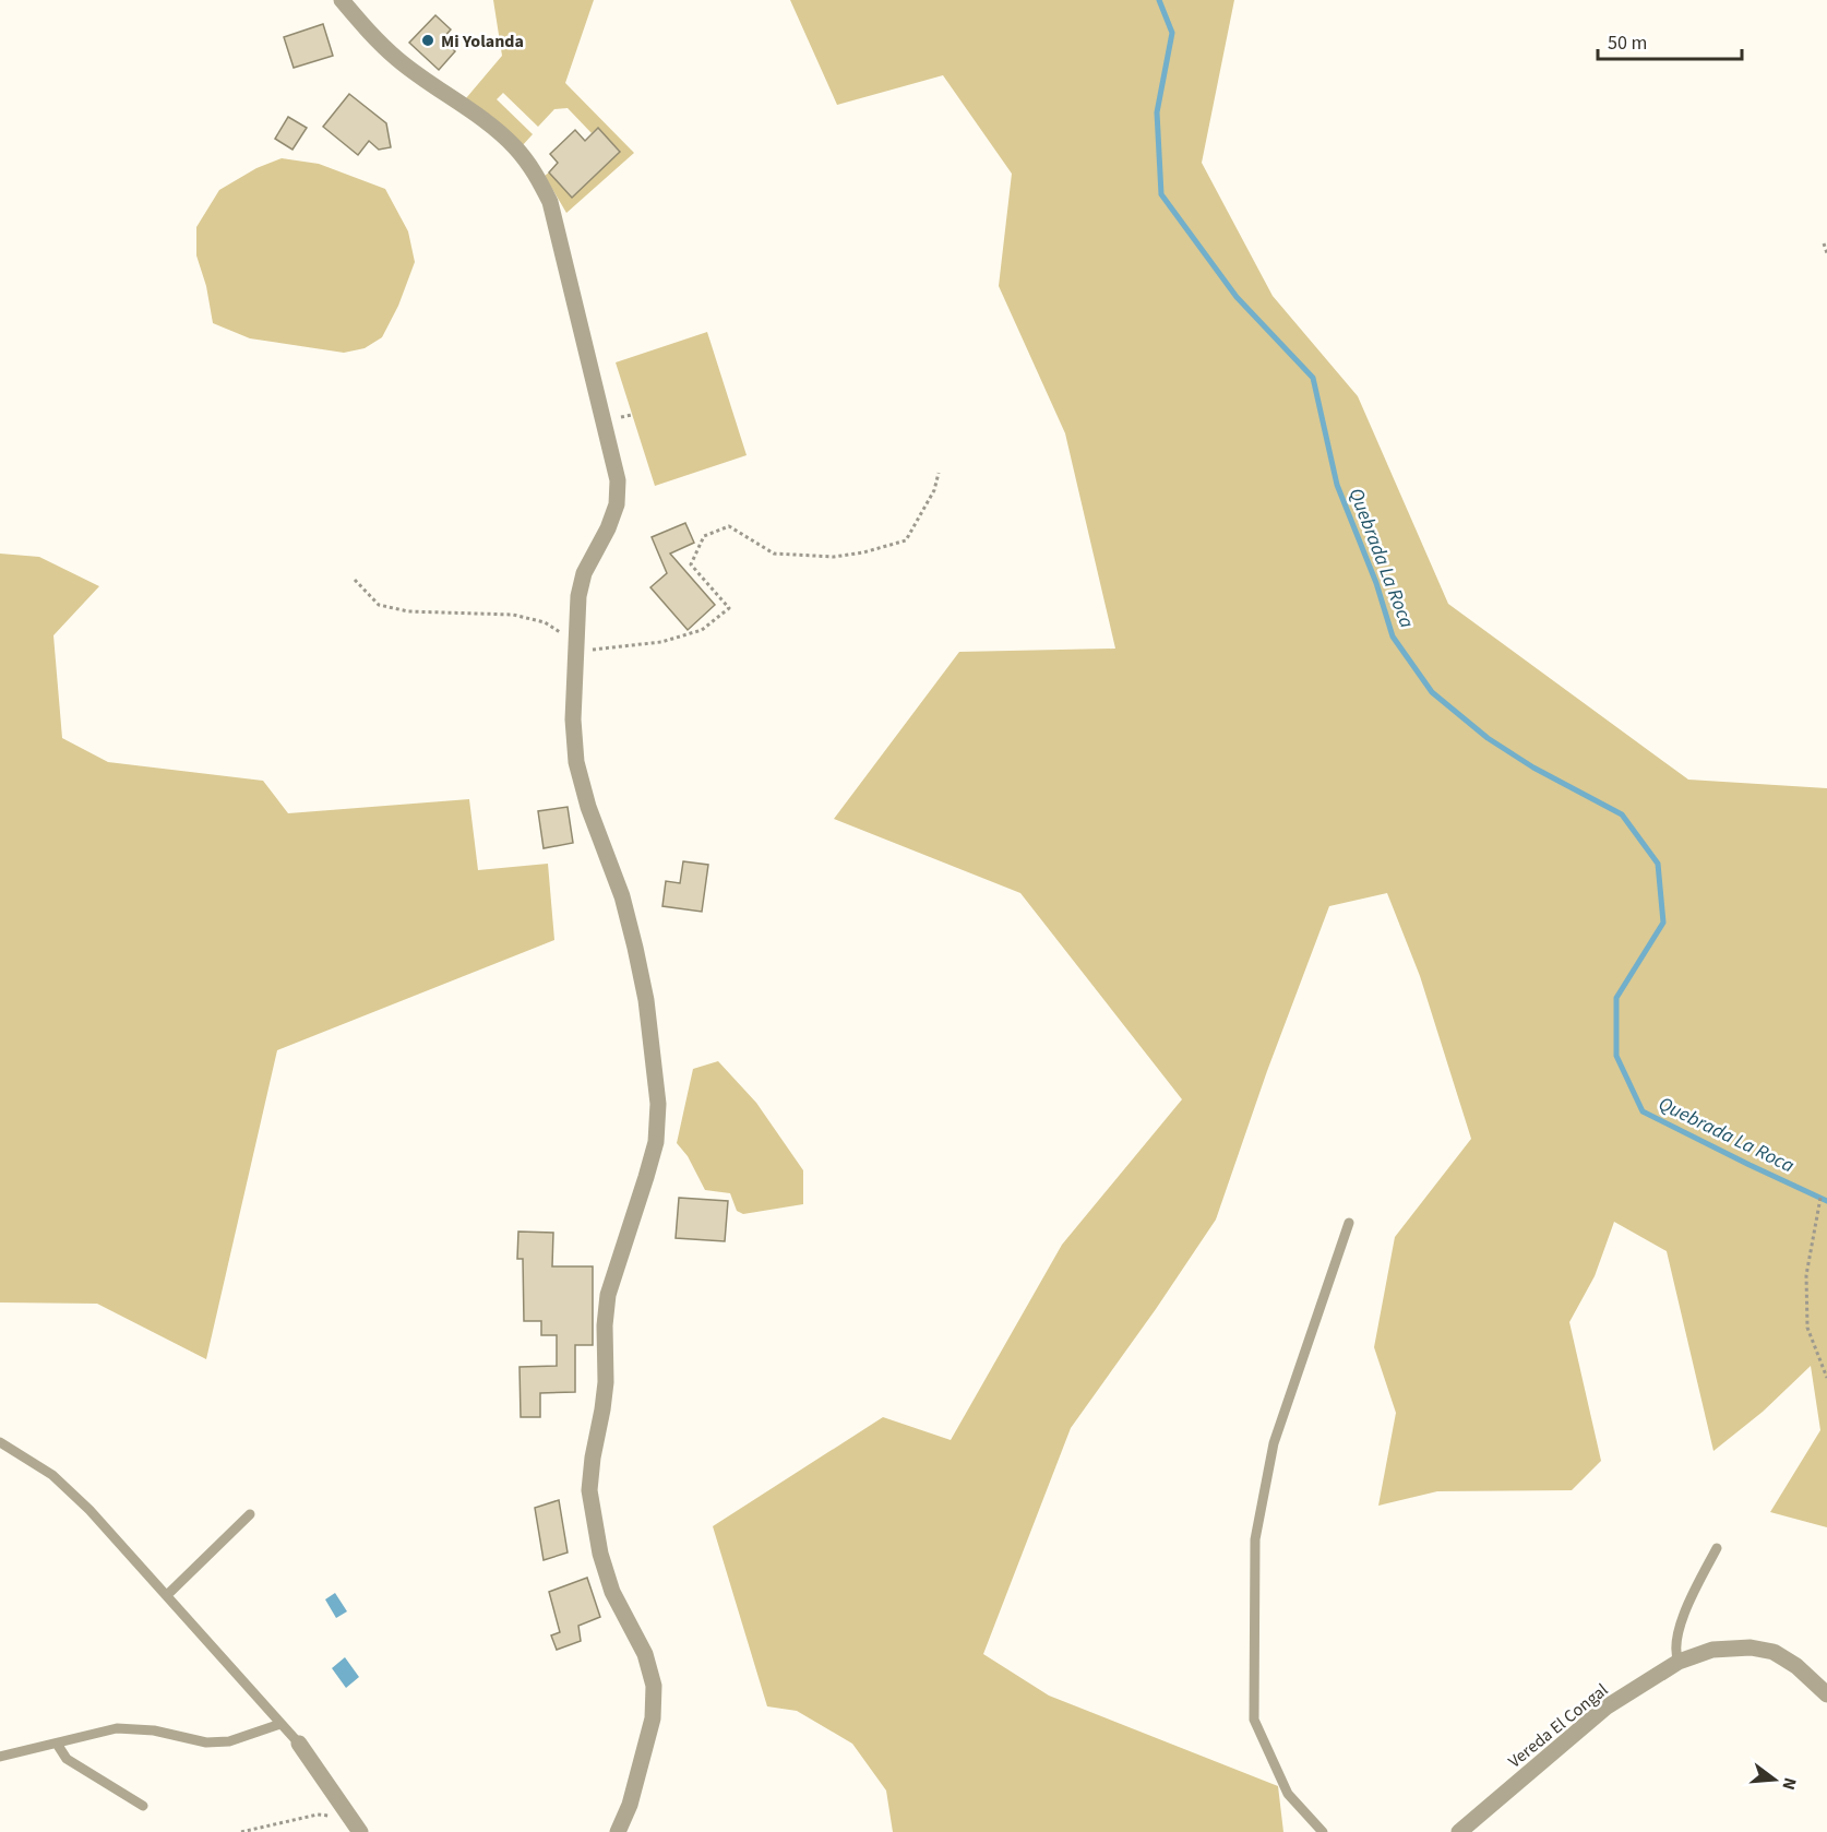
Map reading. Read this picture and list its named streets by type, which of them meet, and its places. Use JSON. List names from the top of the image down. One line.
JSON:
{"streets":{"street":["Vereda El Congal"]},"water":["Quebrada La Roca"],"places":["Mi Yolanda"],"scale_bar":"50 m","north":"right"}
